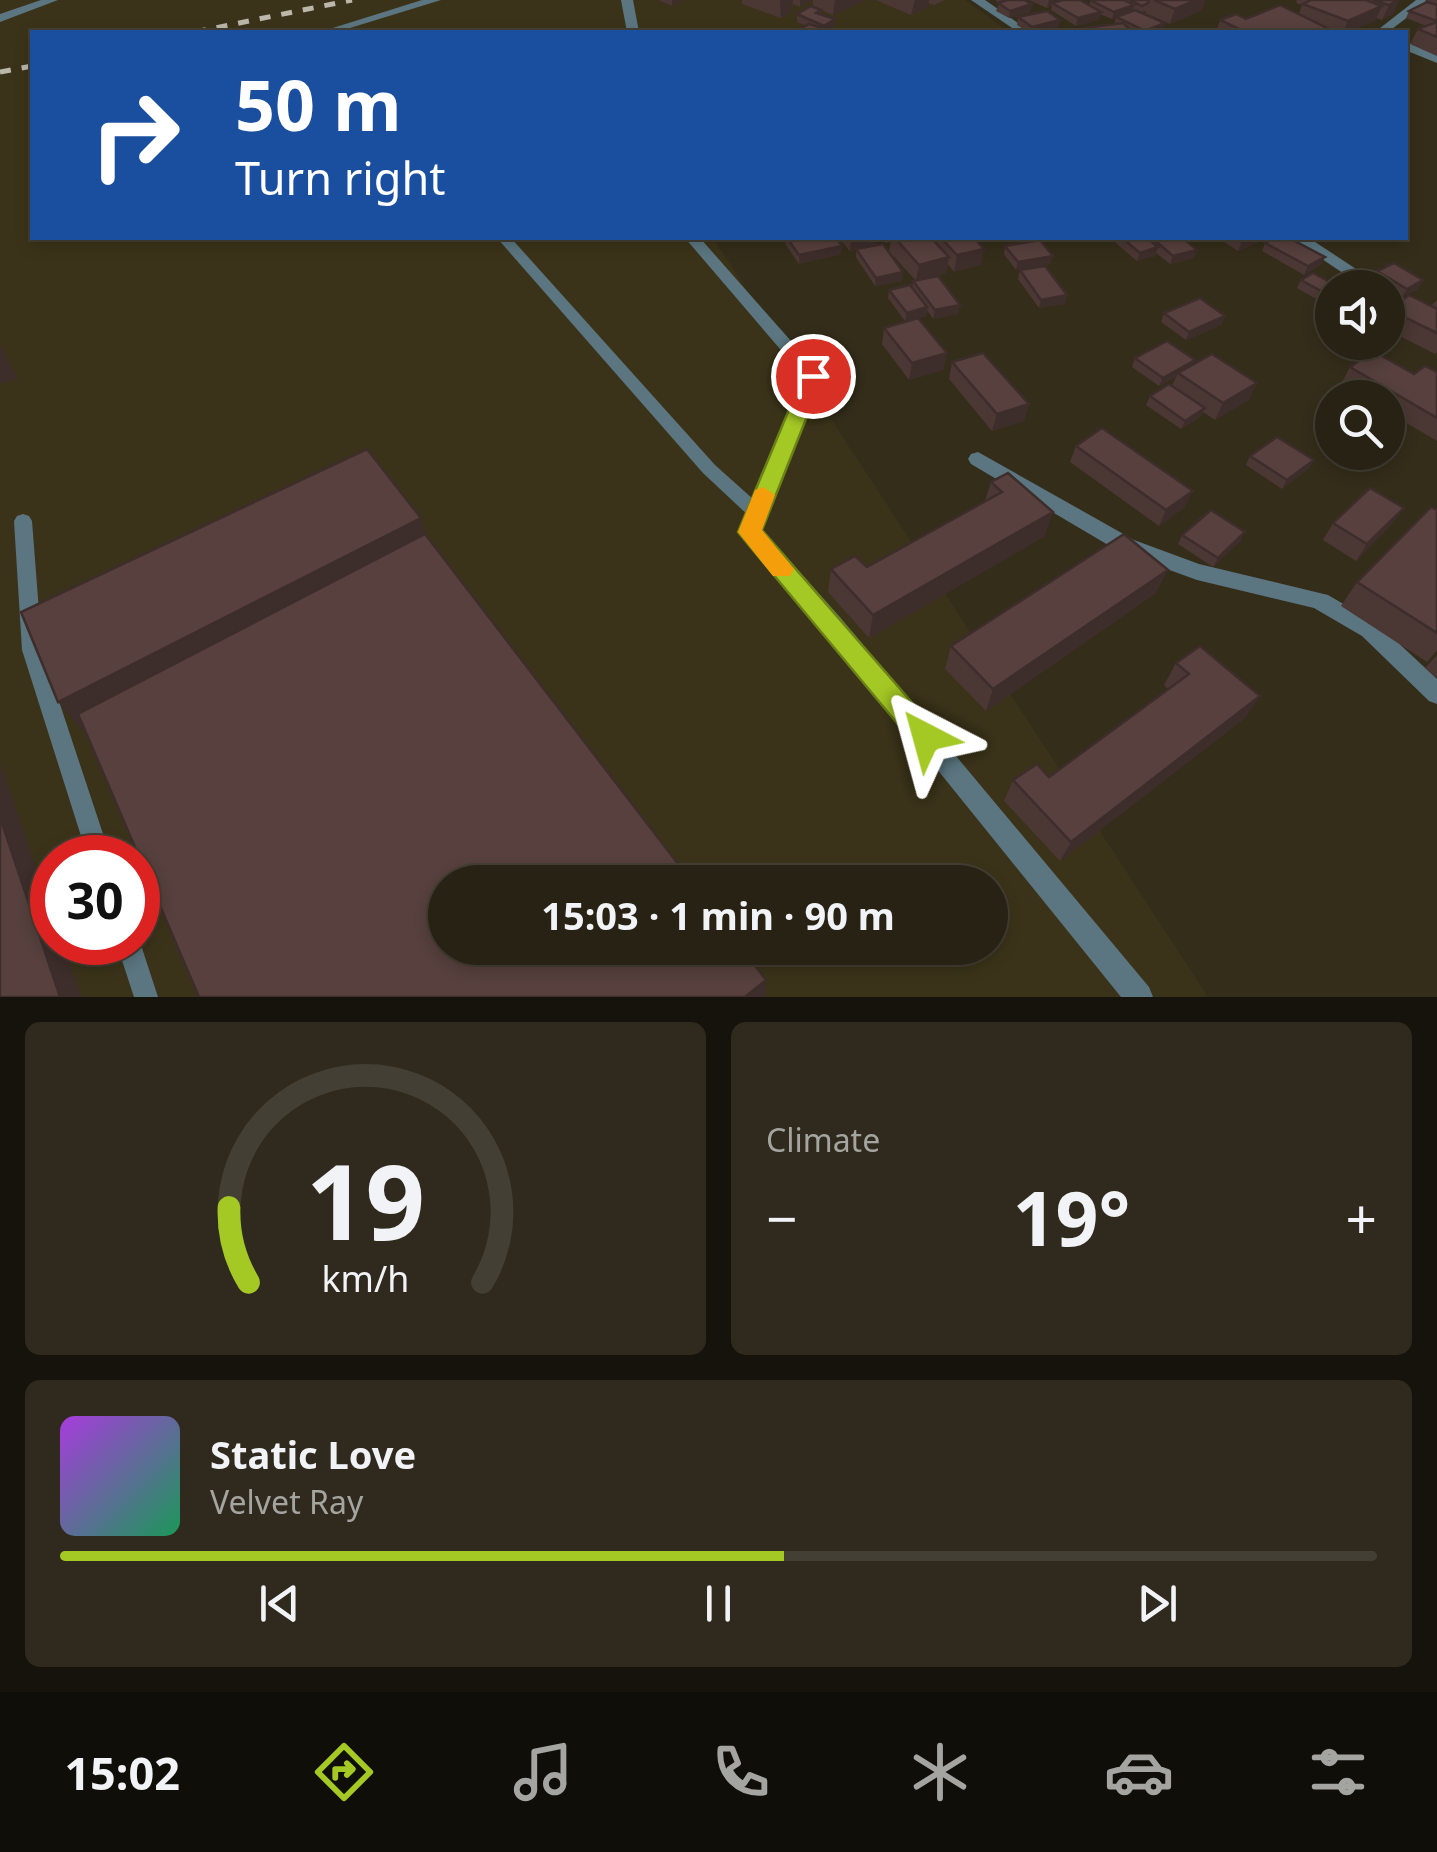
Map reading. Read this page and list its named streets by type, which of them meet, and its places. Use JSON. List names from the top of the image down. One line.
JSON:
{"page":{"turn":["50 m","Turn right"],"limit":"30","trip":"15:03 · 1 min · 90 m","tile":"Climate","heat":["−","19°","+"],"song":["Static Love","Velvet Ray"],"tabs":"15:02","gauge":["19","km/h"]}}
